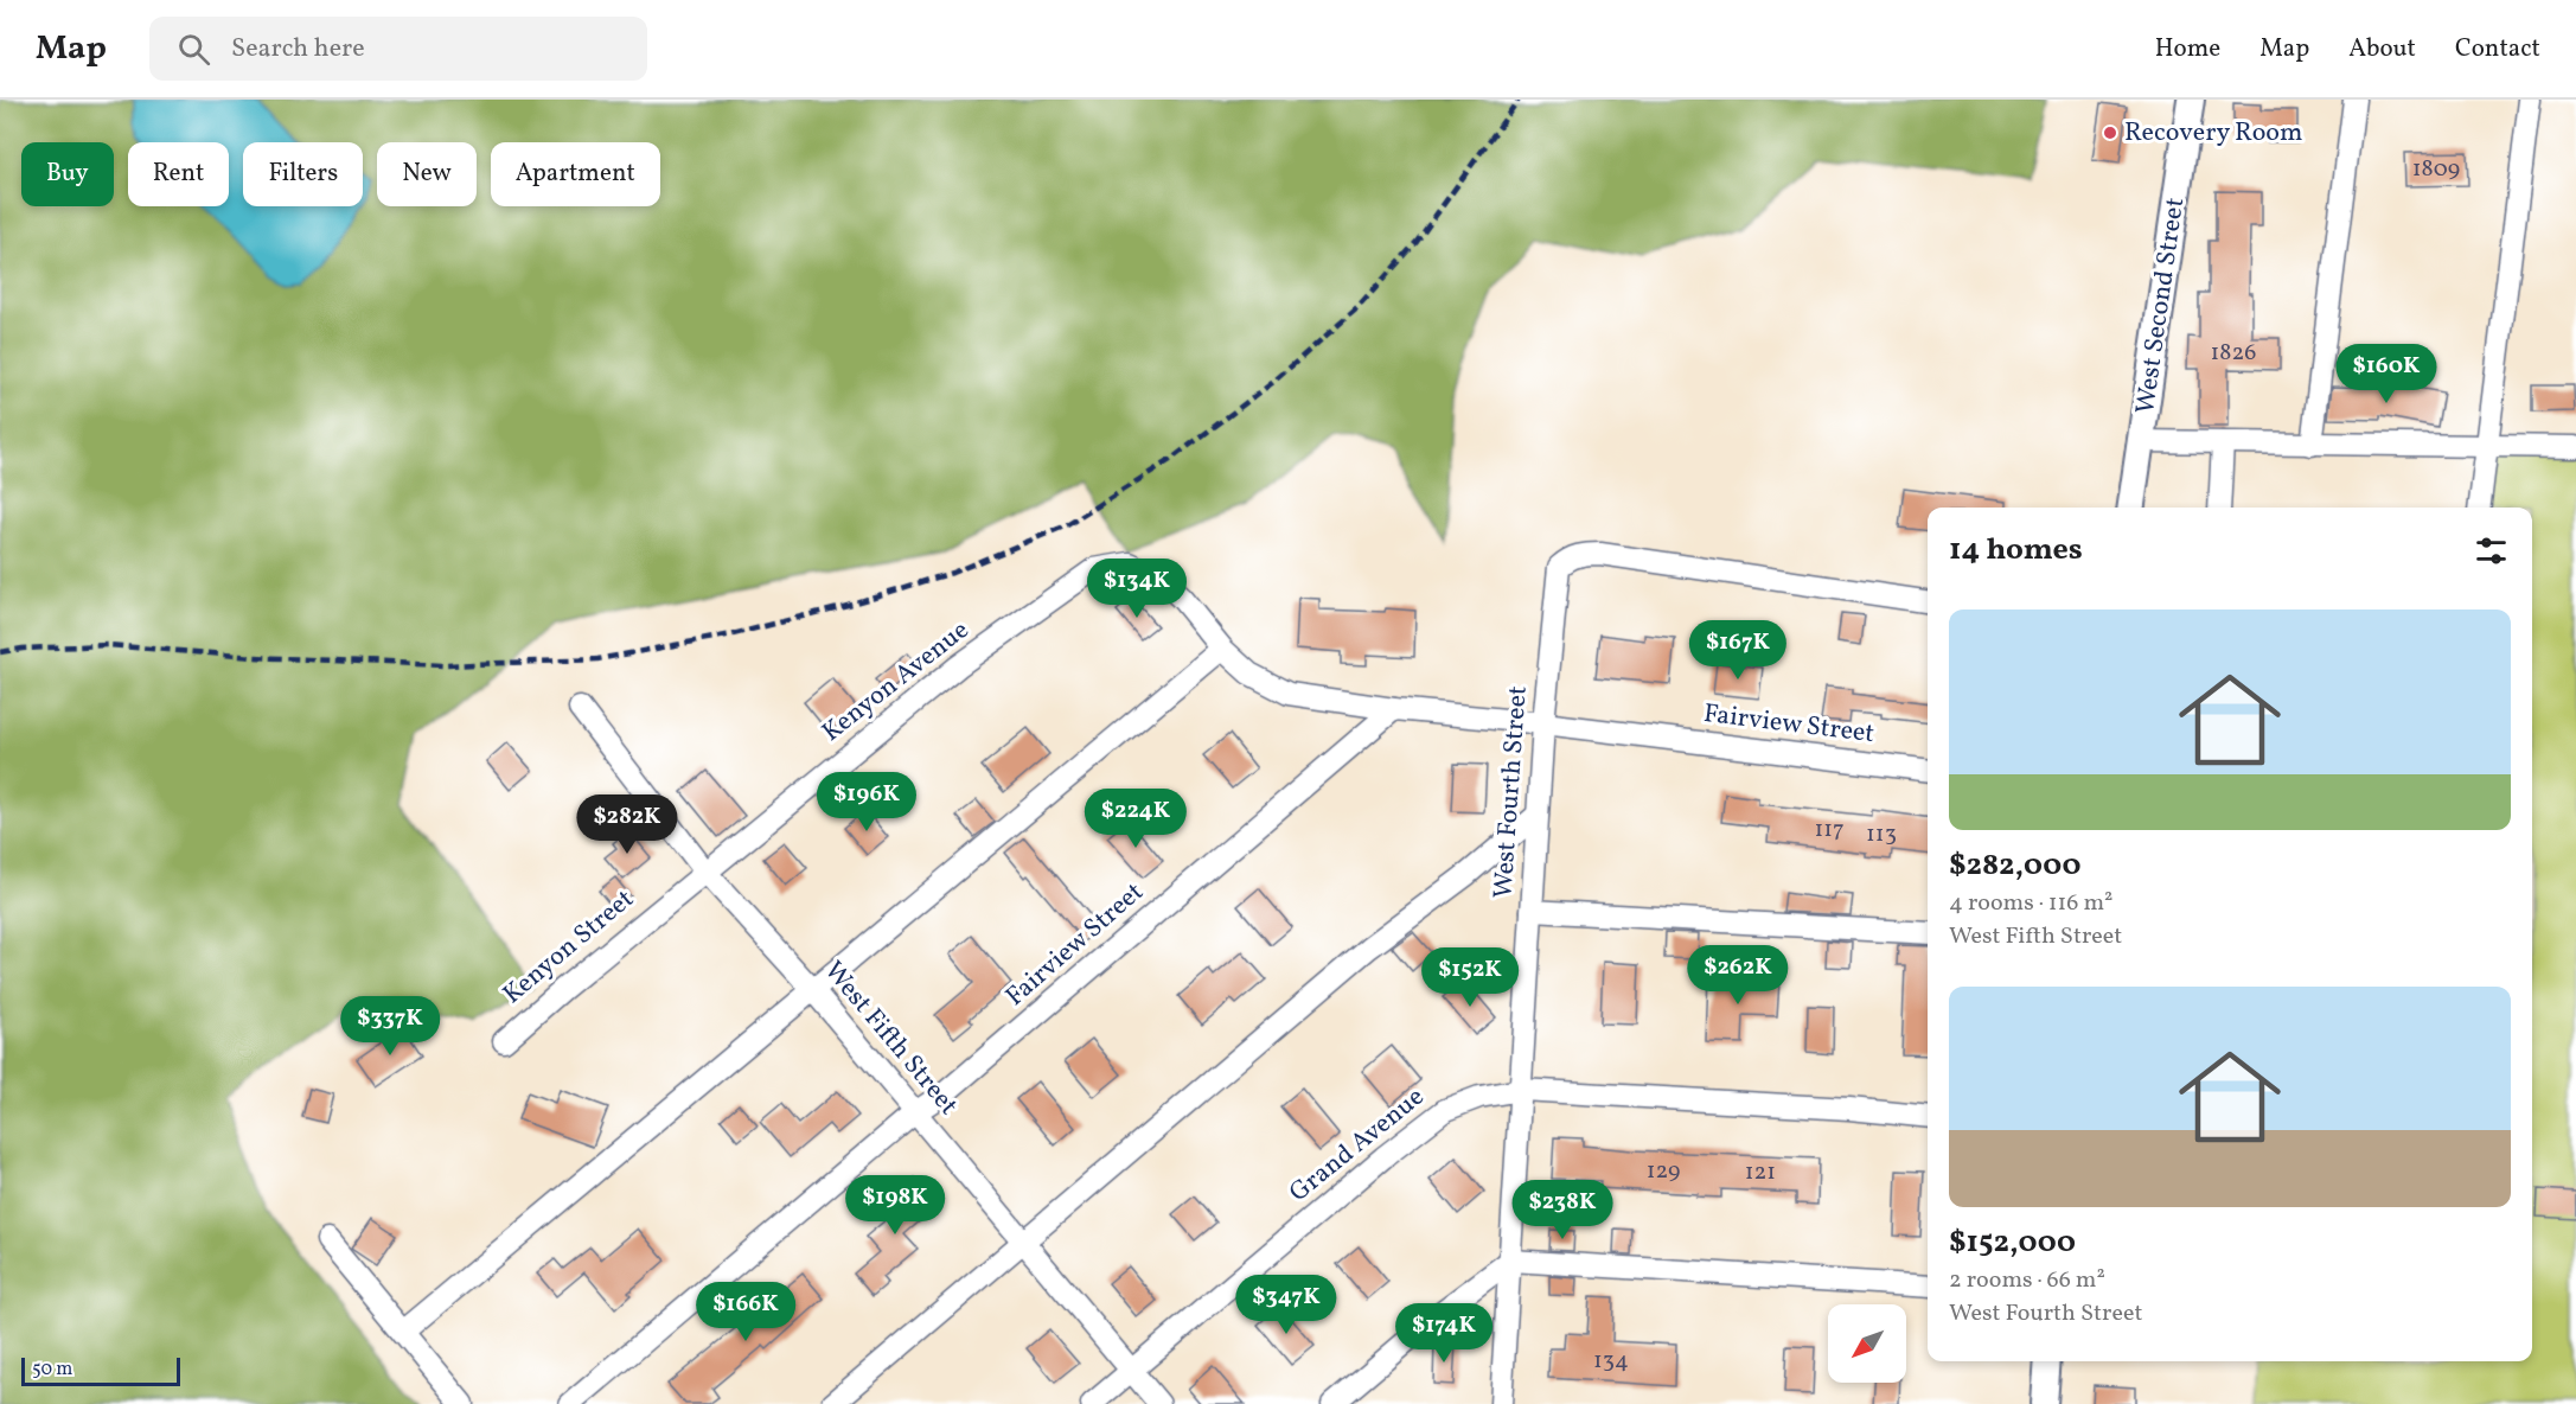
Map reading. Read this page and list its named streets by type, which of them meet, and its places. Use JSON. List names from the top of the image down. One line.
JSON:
{"streets":{"main road":["West Second Street"],"street":["Kenyon Avenue","Fairview Street","West Fourth Street","Kenyon Street","West Fifth Street","Grand Avenue"]},"crossings":[["Kenyon Avenue","Kenyon Street"],["Kenyon Avenue","West Fifth Street"],["Fairview Street","West Fourth Street"],["Fairview Street","West Fifth Street"],["West Fourth Street","Grand Avenue"],["Kenyon Street","West Fifth Street"],["West Fifth Street","Grand Avenue"]],"places":["Recovery Room"],"house_numbers":["1809","1826","117","113","129","121","134"],"scale_bar":"50 m","north":"bottom left","page":{"header":"Map","search":"Search here","nav":["Home","Map","About","Contact"],"chip":["Buy","Rent","Filters","New","Apartment"],"price":["$160K","$134K","$167K","$196K","$224K","$282K","$262K","$152K","$337K","$198K","$238K","$347K","$166K","$174K"],"heading":"14 homes","list":[{"name":"$282,000","note":"4 rooms · 116 m² · West Fifth Street"},{"name":"$152,000","note":"2 rooms · 66 m² · West Fourth Street"}],"scale":"50 m"}}
